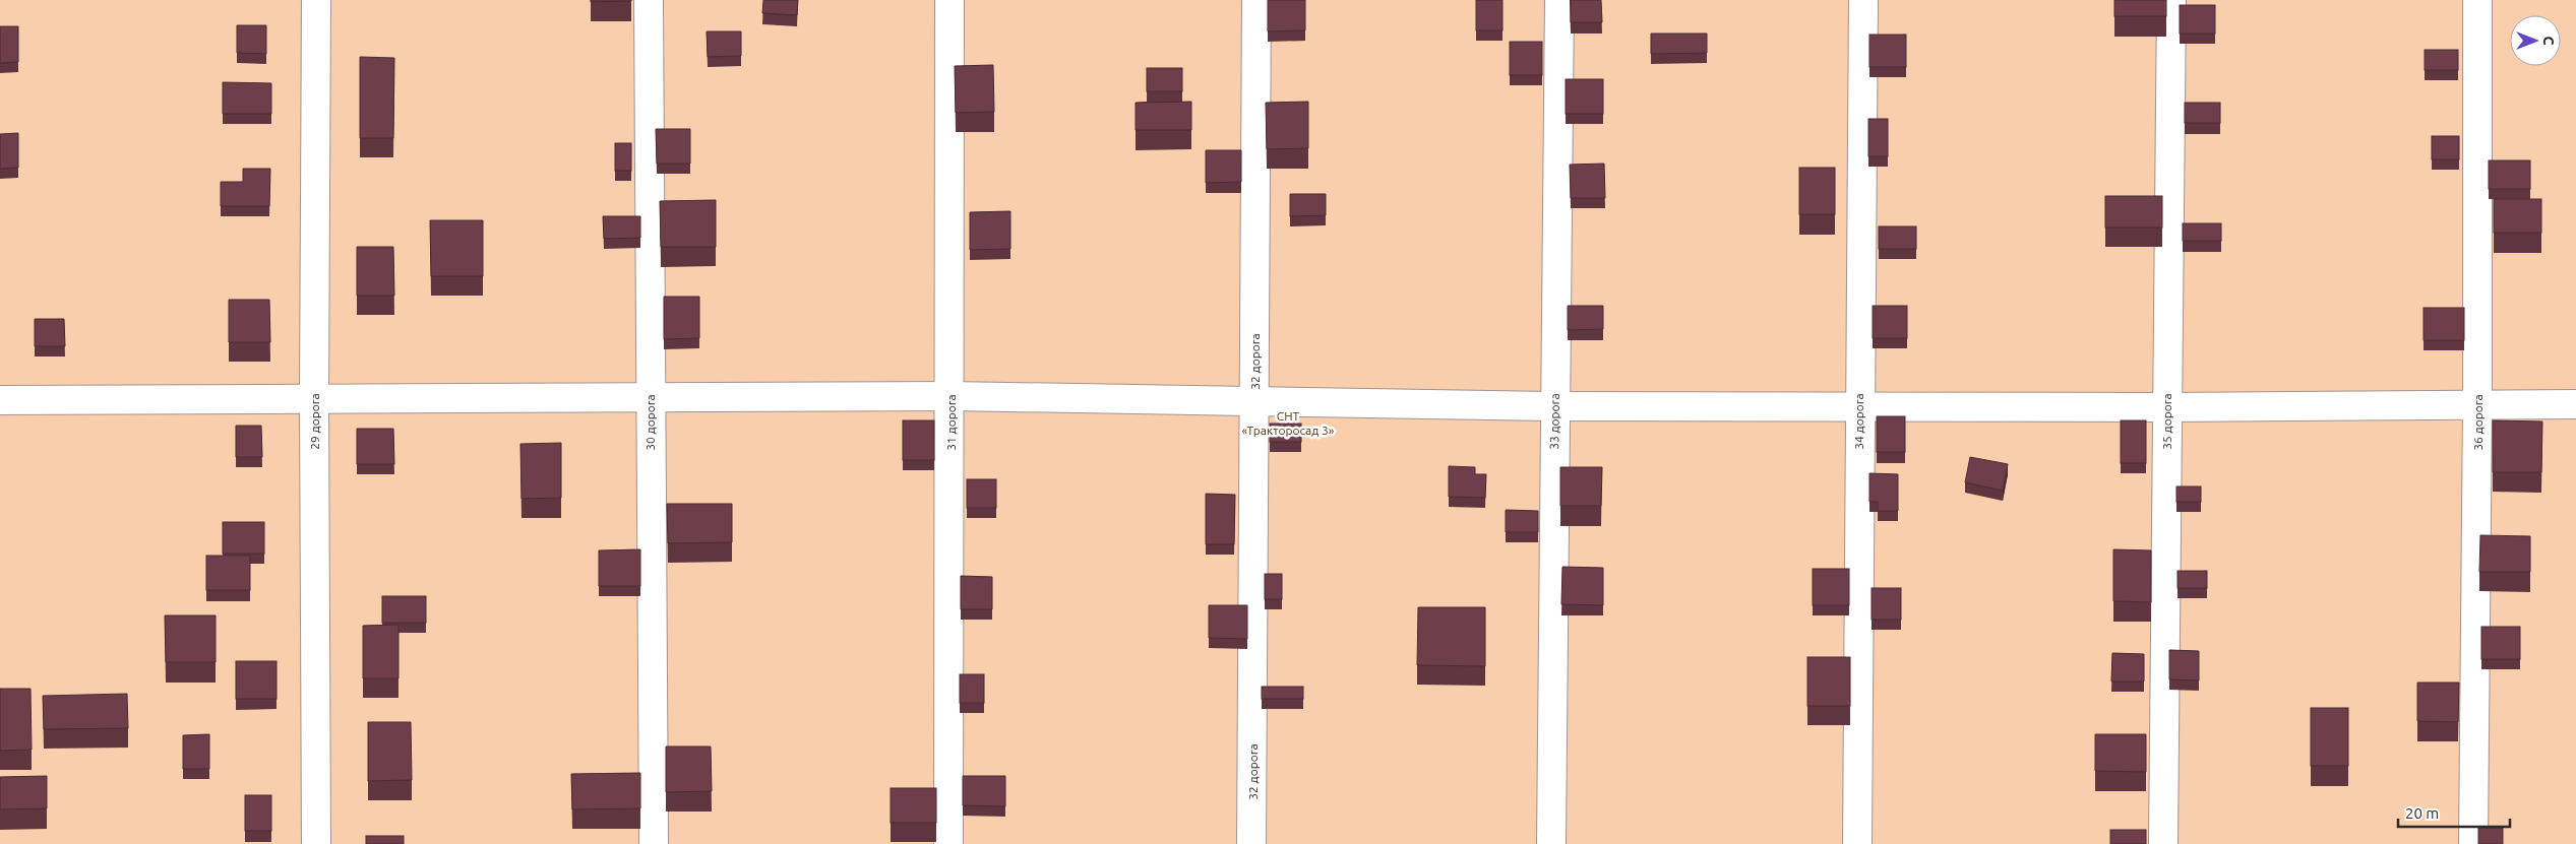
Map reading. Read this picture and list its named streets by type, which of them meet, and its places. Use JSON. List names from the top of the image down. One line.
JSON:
{"streets":{"street":["32 дорога","29 дорога","33 дорога","34 дорога","35 дорога","30 дорога","31 дорога","36 дорога"]},"parks":["СНТ «Тракторосад 3»"],"scale_bar":"20 m","north":"right"}
